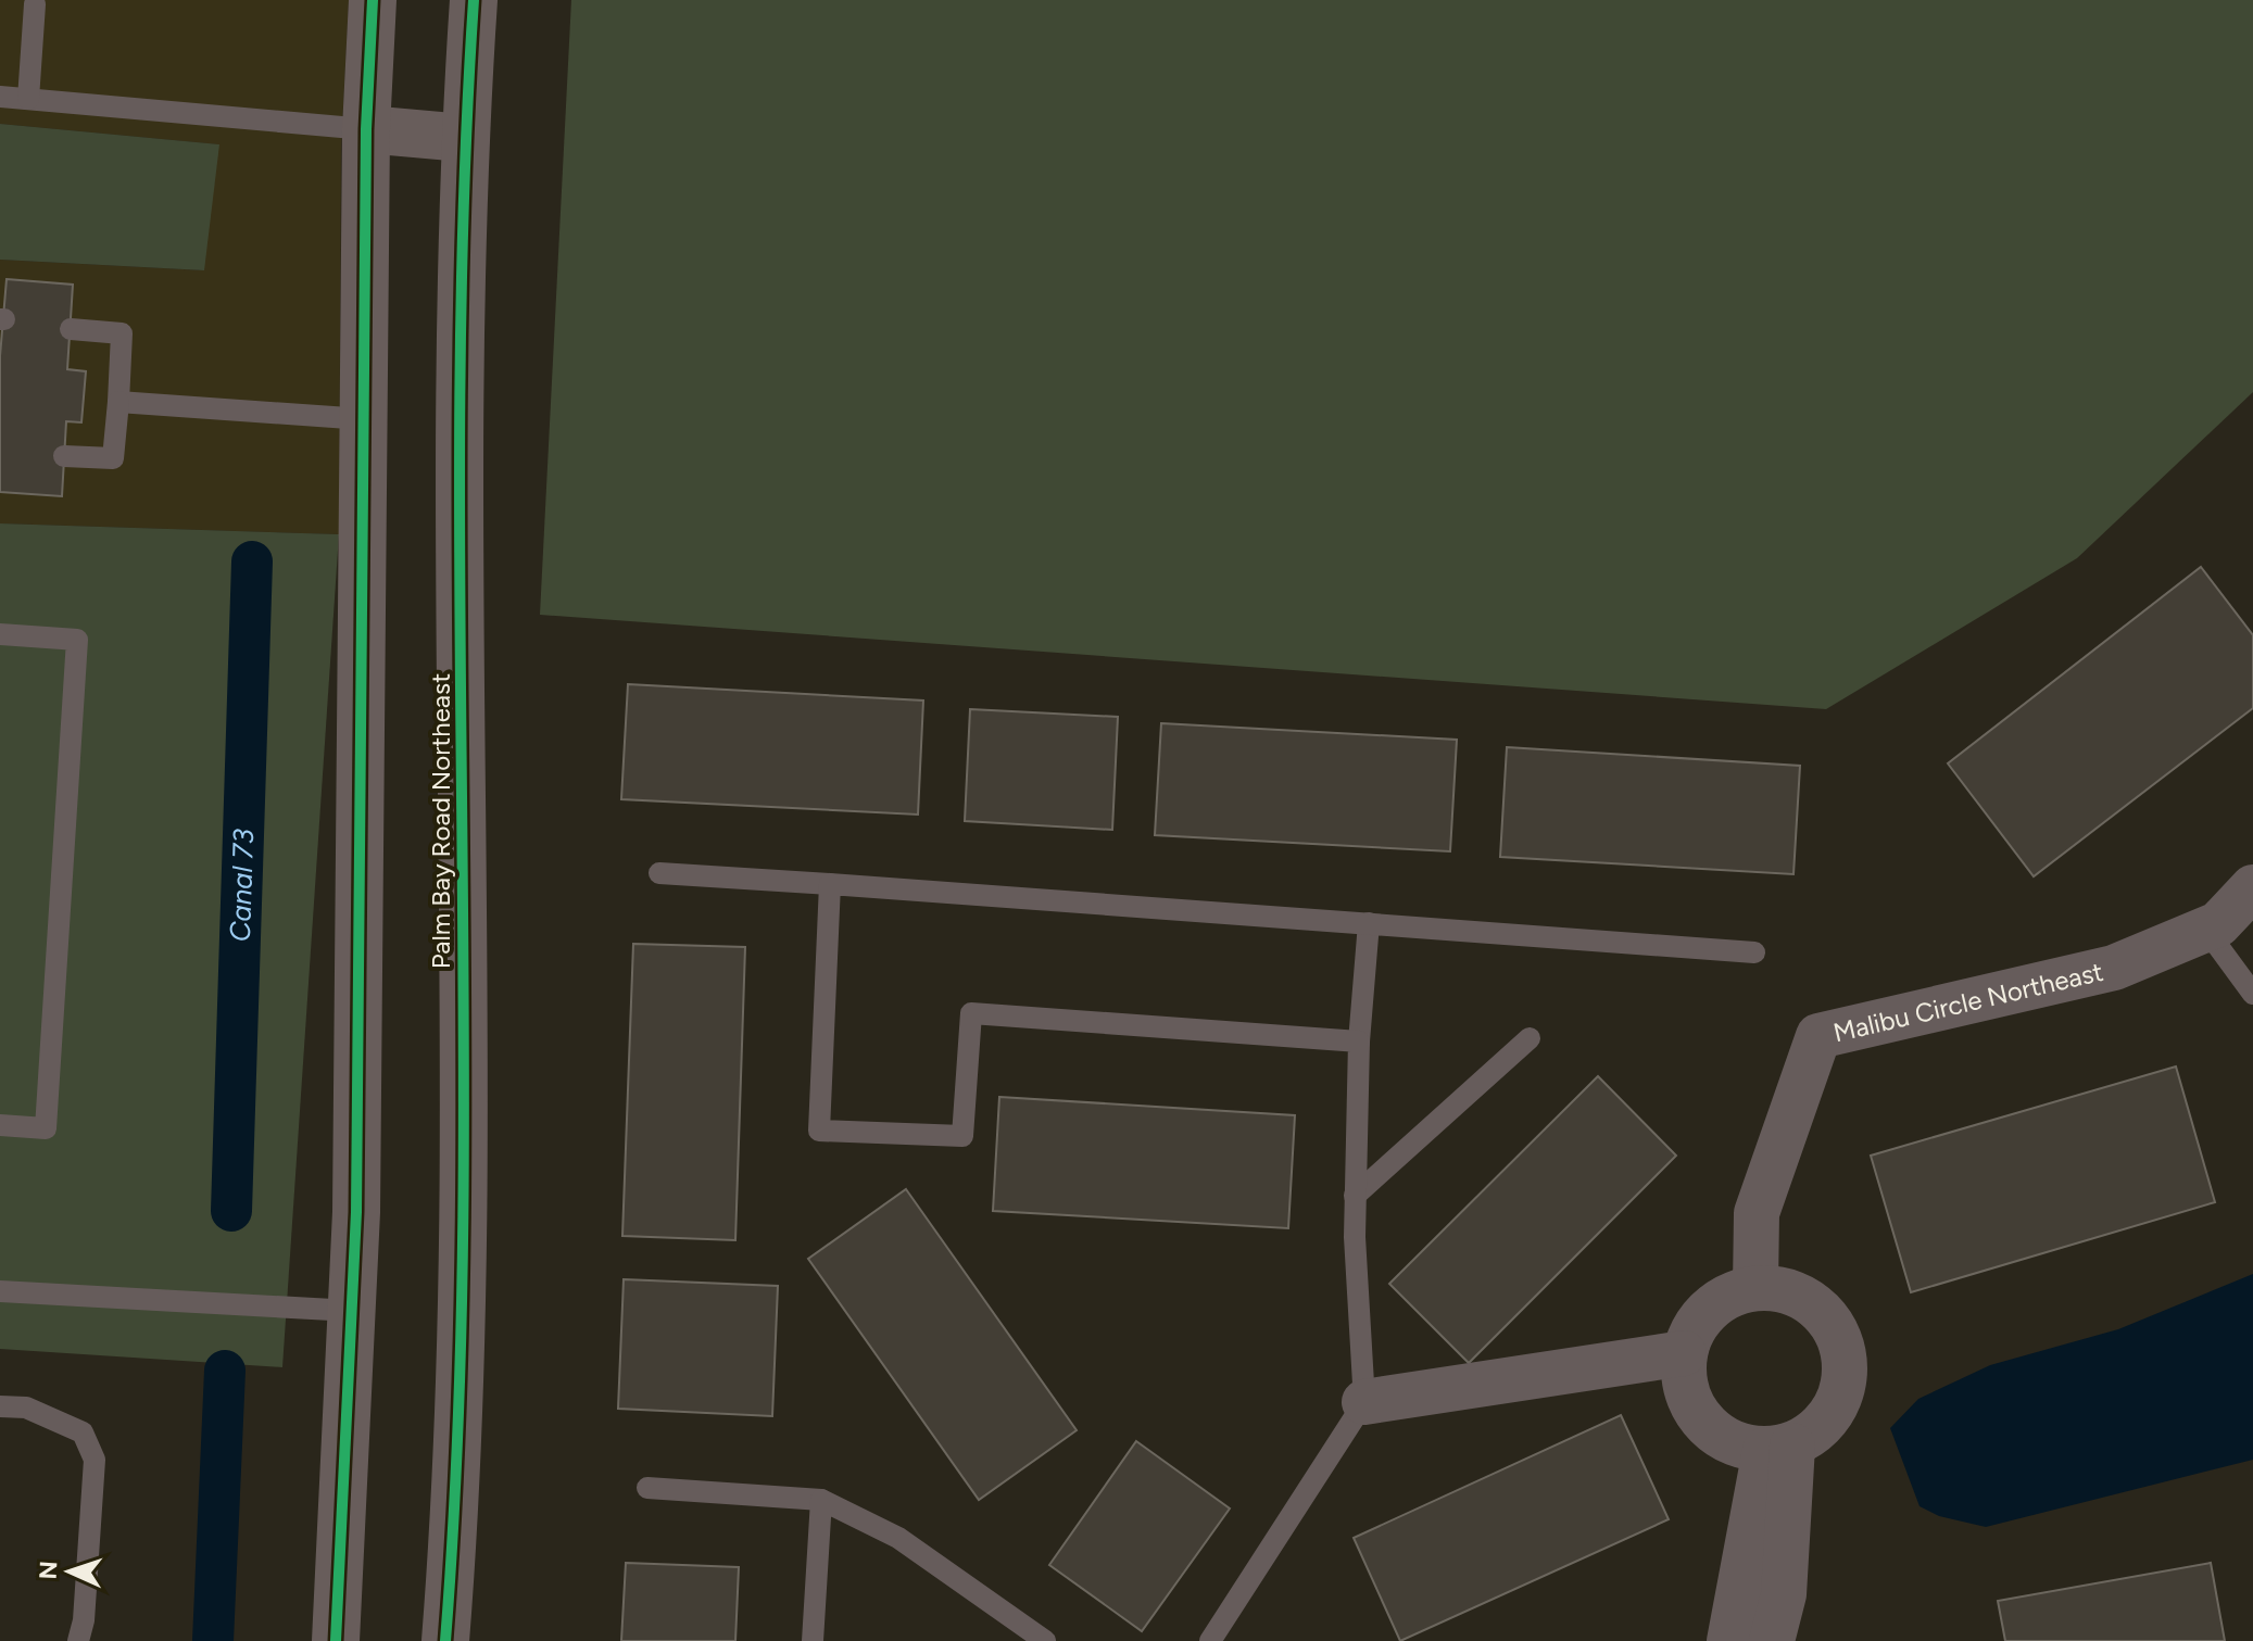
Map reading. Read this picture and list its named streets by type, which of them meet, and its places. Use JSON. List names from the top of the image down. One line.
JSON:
{"streets":{"main road":["Palm Bay Road Northeast"],"street":["Malibu Circle Northeast"]},"water":["Canal 73"],"north":"left"}
